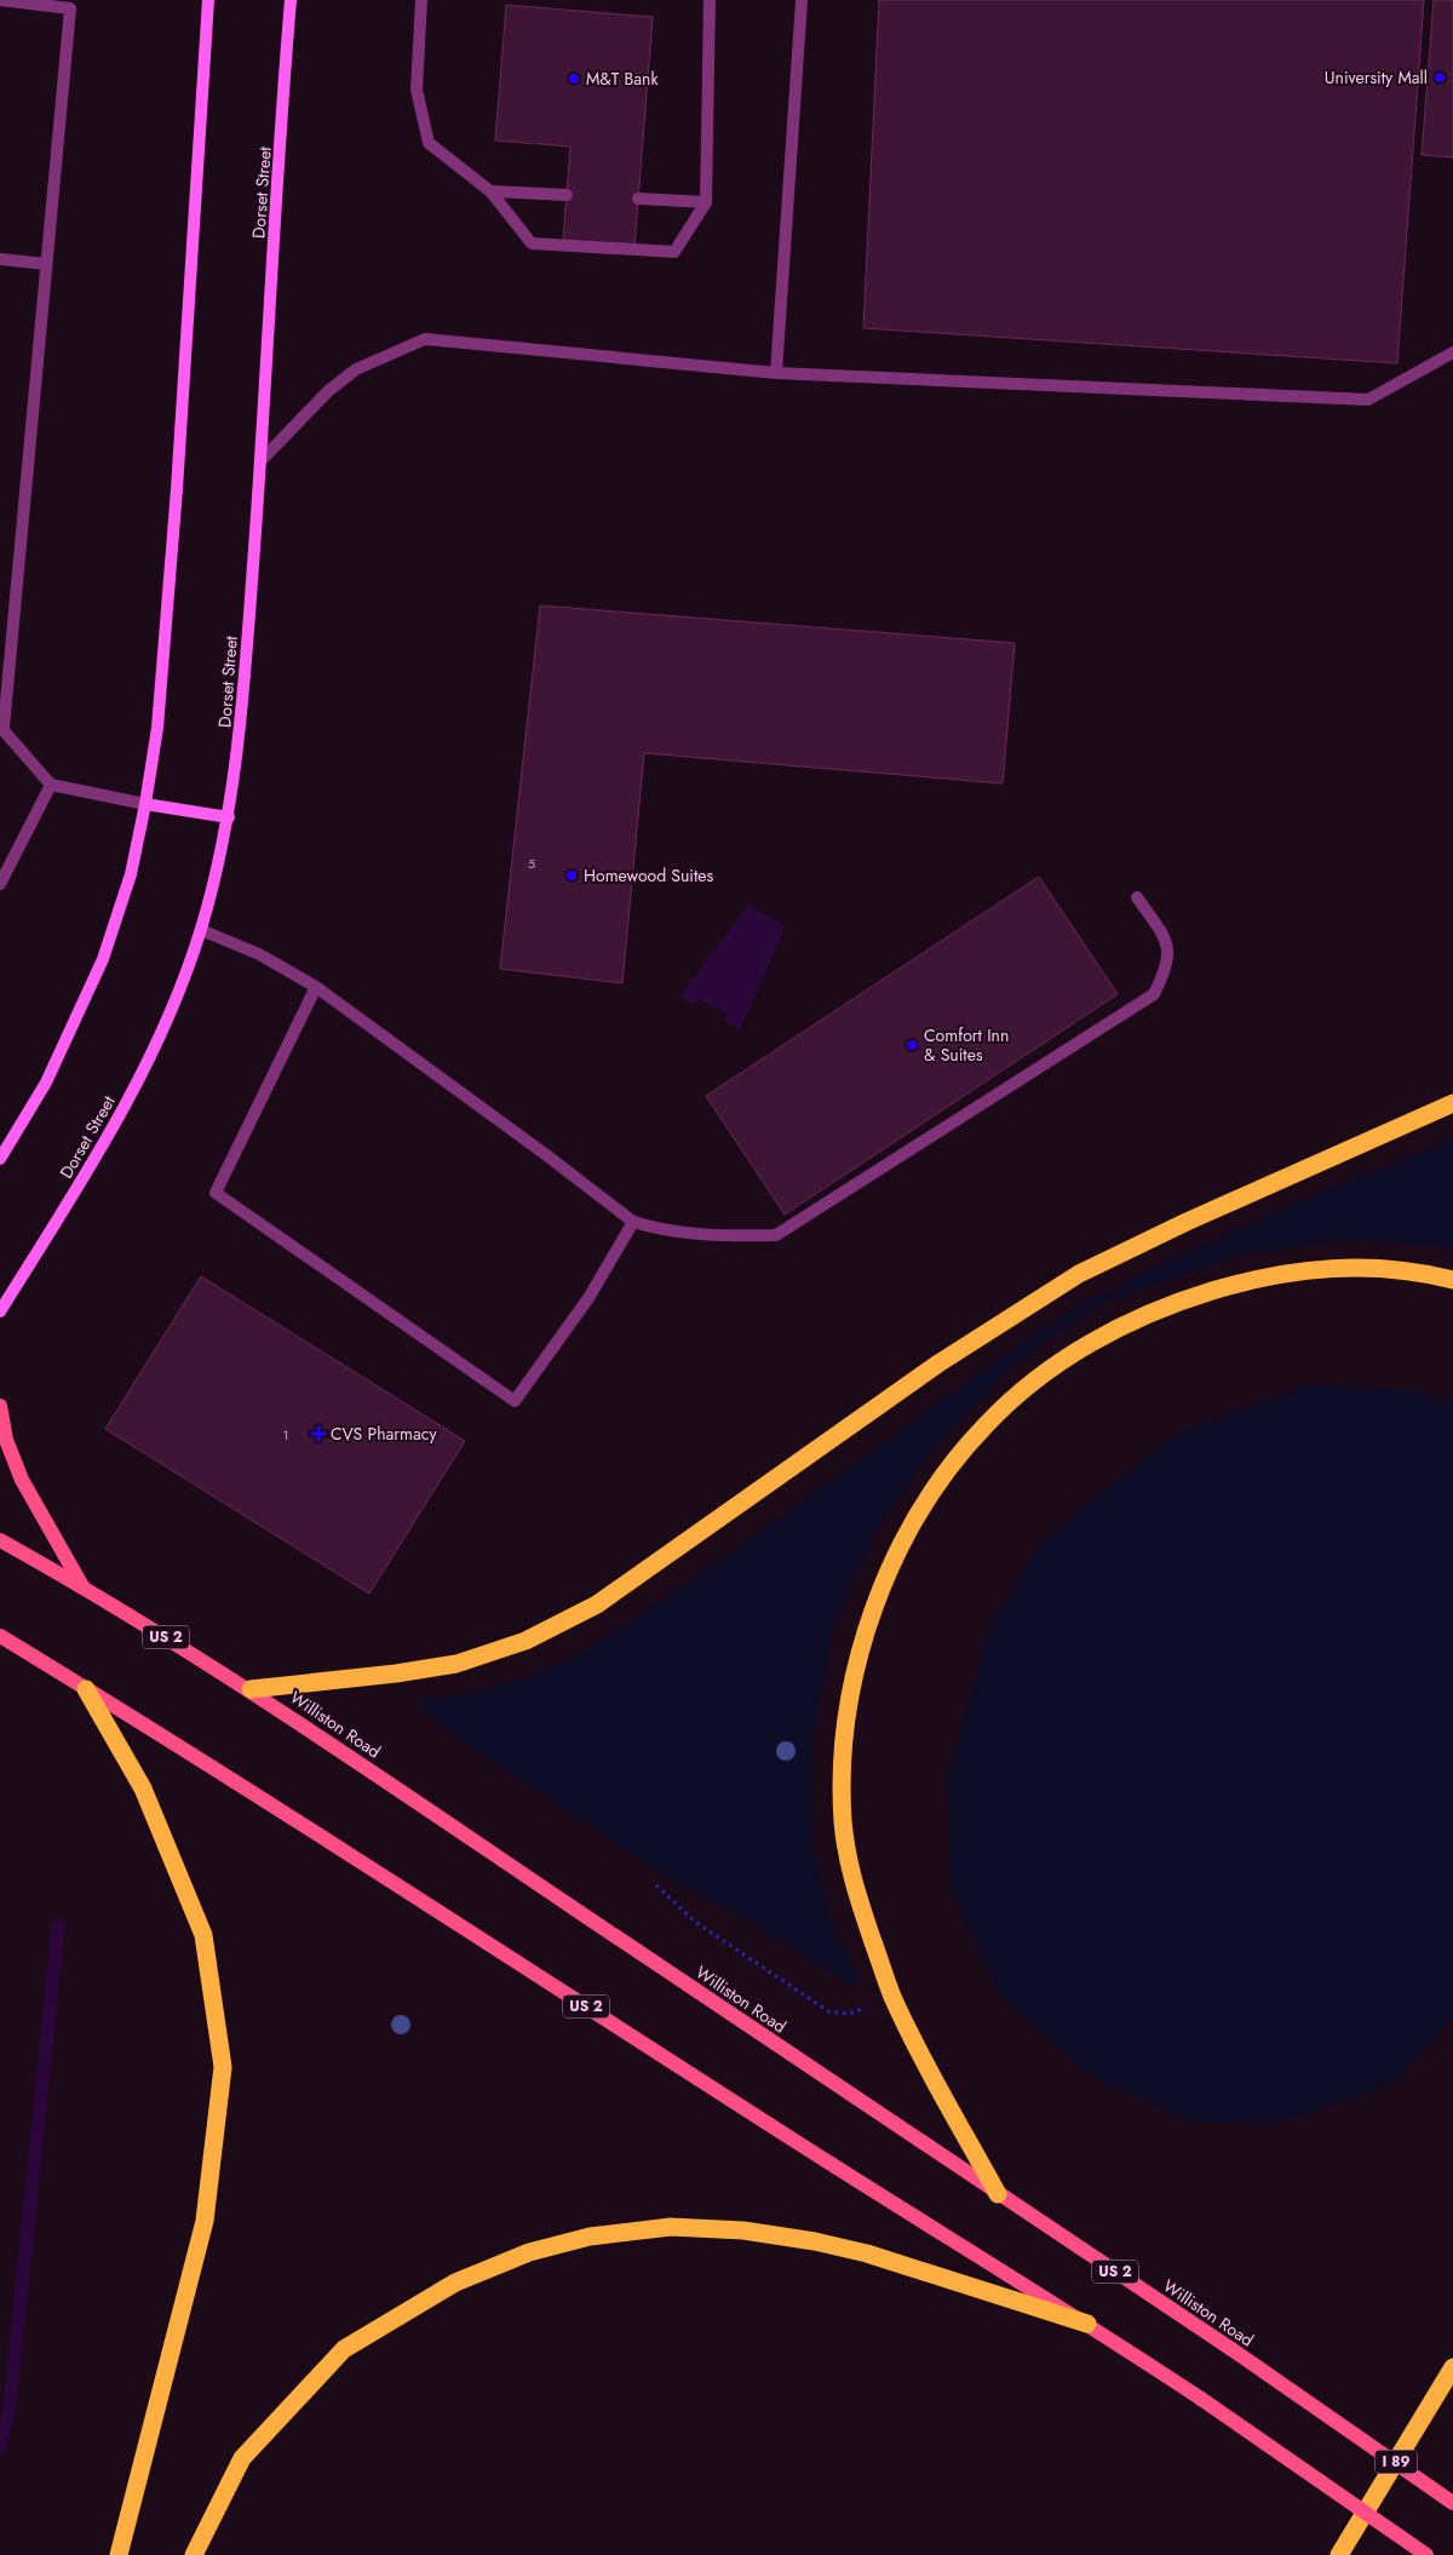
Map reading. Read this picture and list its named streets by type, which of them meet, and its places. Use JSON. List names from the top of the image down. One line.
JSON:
{"streets":{"highway":["I 89"],"main road":["Dorset Street","US 2","Williston Road"]},"places":{"other":["University Mall","M&T Bank","Homewood Suites","Comfort Inn & Suites"],"health":["CVS Pharmacy"]},"house_numbers":["5","1"]}
